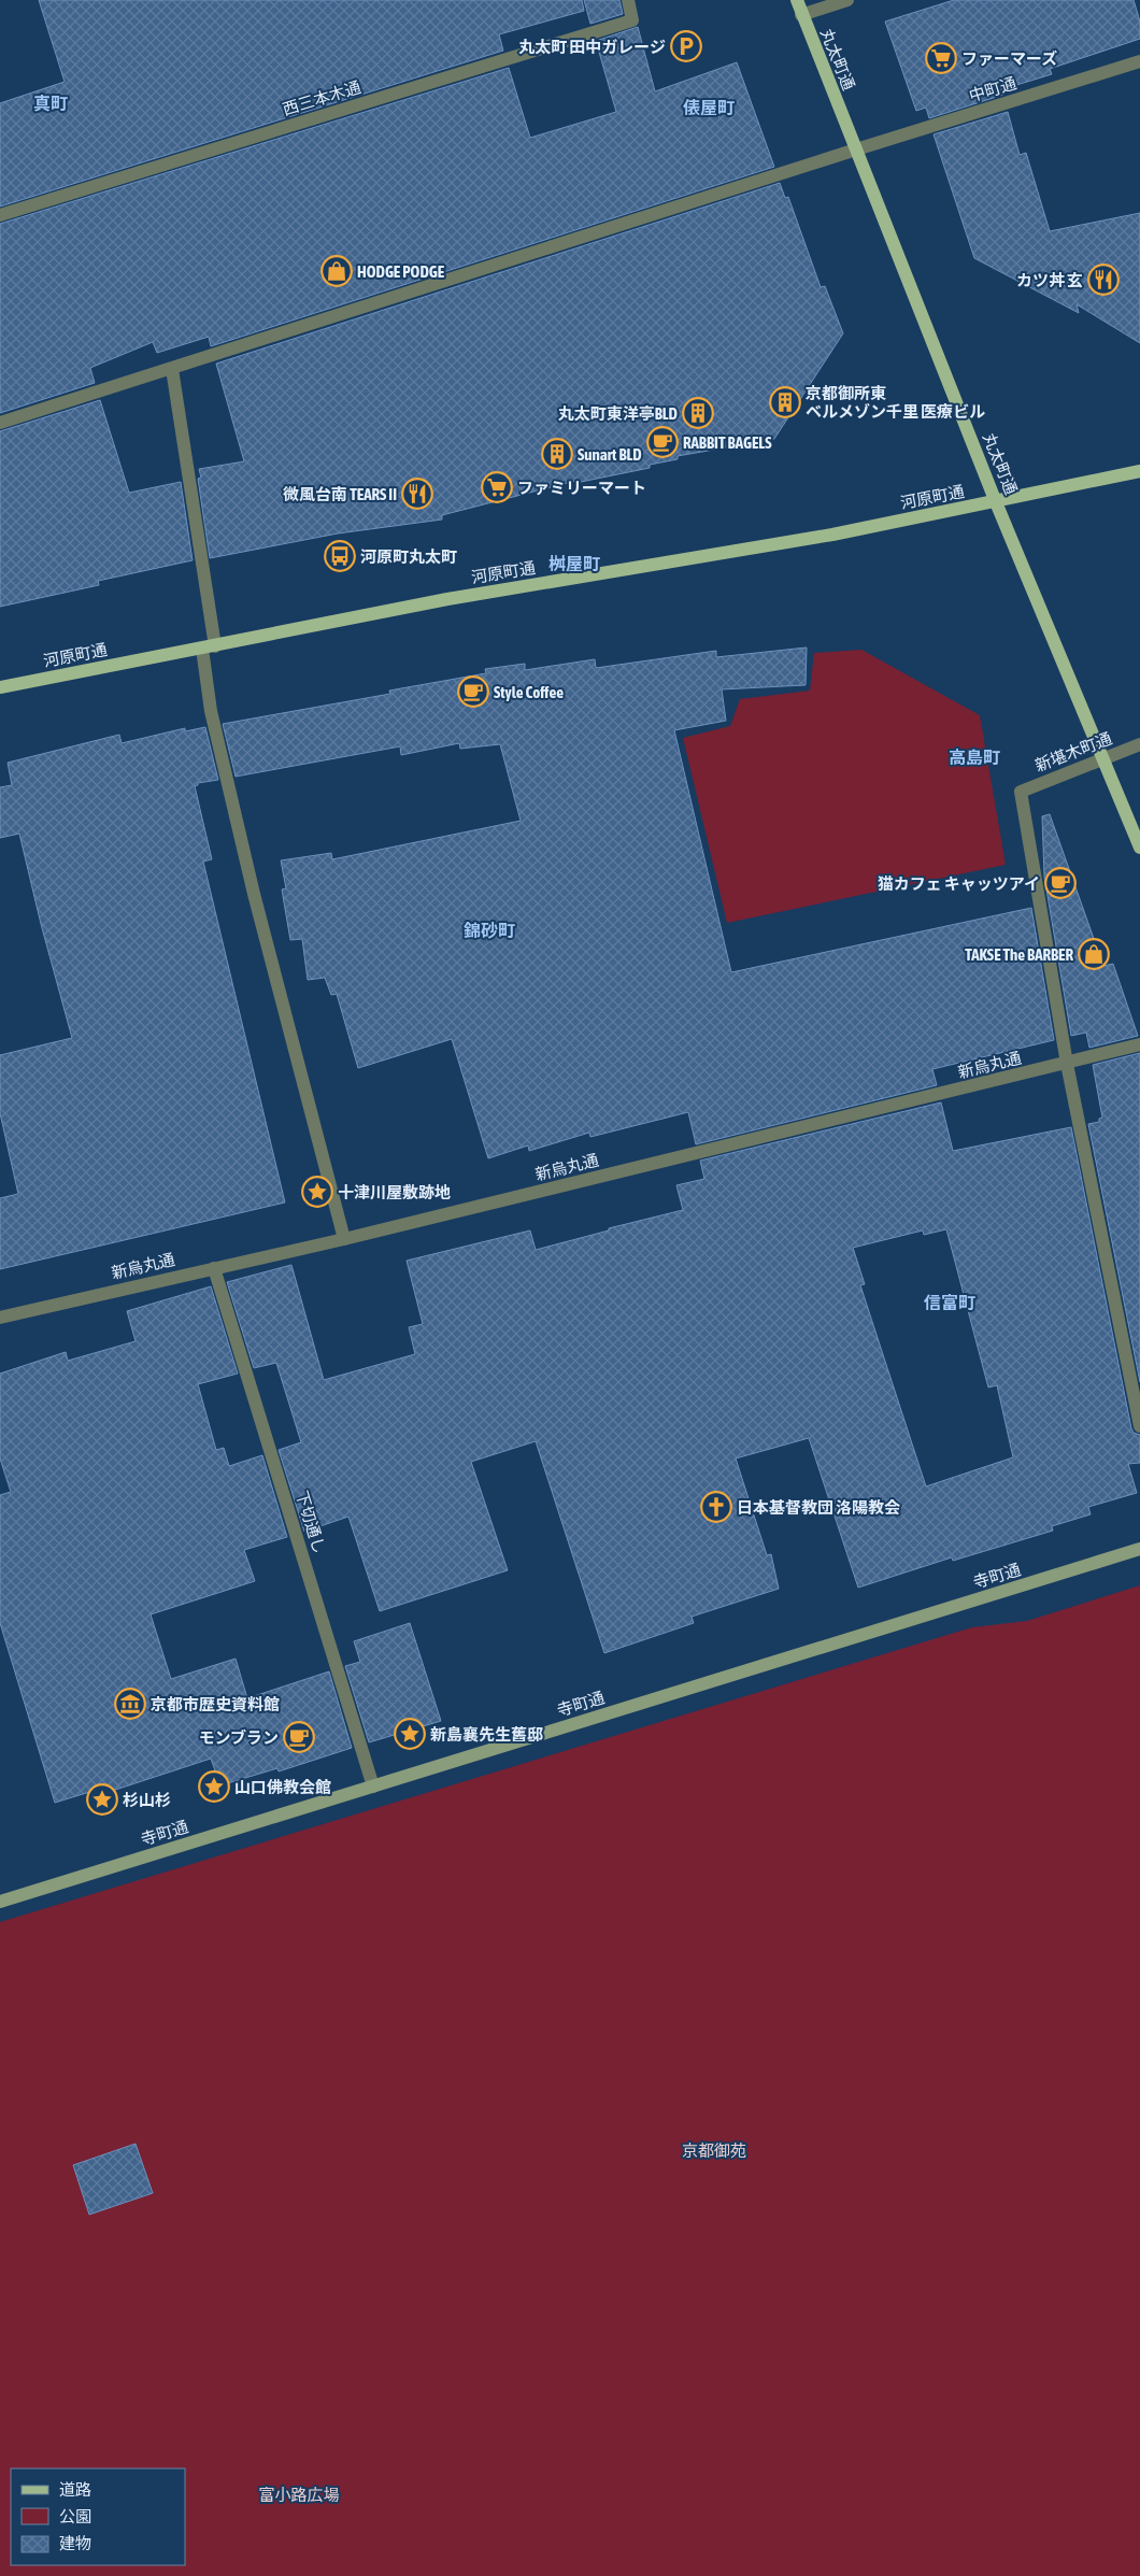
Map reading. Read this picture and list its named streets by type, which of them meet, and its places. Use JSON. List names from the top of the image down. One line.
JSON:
{"streets":{"main road":["丸太町通","河原町通"],"street":["中町通","西三本木通","新堪木町通","新烏丸通","下切通し","寺町通"]},"crossings":[["丸太町通","中町通"],["丸太町通","河原町通"],["丸太町通","新堪木町通"],["新堪木町通","新烏丸通"],["新烏丸通","下切通し"],["下切通し","寺町通"]],"districts":["真町","俵屋町","桝屋町","高島町","錦砂町","信富町"],"parks":["京都御苑","富小路広場"],"places":{"parking":["丸太町 田中ガレージ"],"supermarket":["ファーマーズ","ファミリーマート"],"shop":["HODGE PODGE","TAKSE The BARBER"],"restaurant":["カツ丼 玄","微風台南 TEARS II"],"building":["京都御所東 ベルメゾン千里 医療ビル","丸太町東洋亭BLD","Sunart BLD"],"cafe":["RABBIT BAGELS","Style Coffee","猫カフェ キャッツアイ","モンブラン"],"bus stop":["河原町丸太町"],"place":["十津川屋敷跡地","新島襄先生舊邸","山口佛教会館","杉山杉"],"church":["日本基督教団 洛陽教会"],"museum":["京都市歴史資料館"]},"legend":["道路","公園","建物"]}
